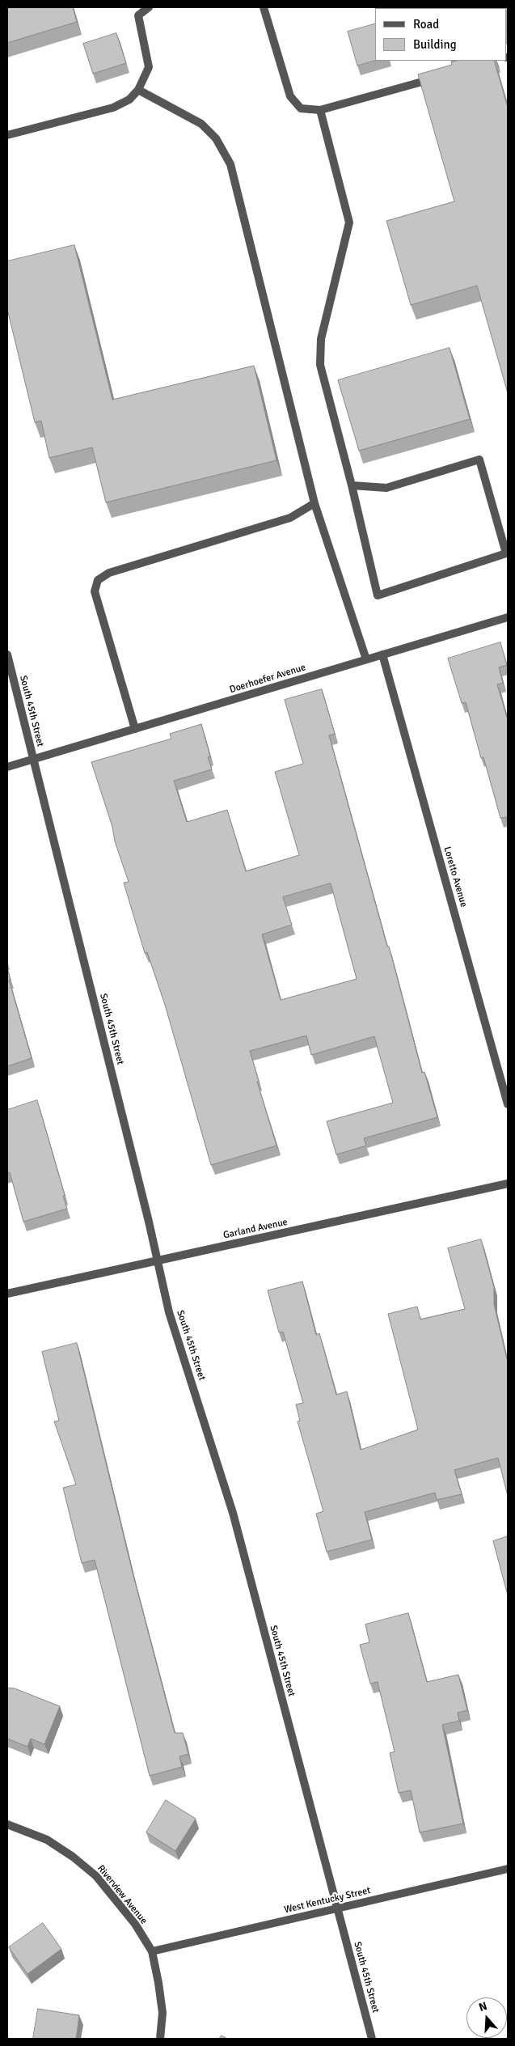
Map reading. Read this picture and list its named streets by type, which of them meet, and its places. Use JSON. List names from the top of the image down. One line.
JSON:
{"streets":{"street":["Doerhoefer Avenue","South 45th Street","Loretto Avenue","Garland Avenue","Riverview Avenue","West Kentucky Street"]},"crossings":[["Doerhoefer Avenue","South 45th Street"],["Doerhoefer Avenue","Loretto Avenue"],["South 45th Street","Garland Avenue"],["South 45th Street","West Kentucky Street"],["Riverview Avenue","West Kentucky Street"]],"legend":["Road","Building"],"north":"top"}
